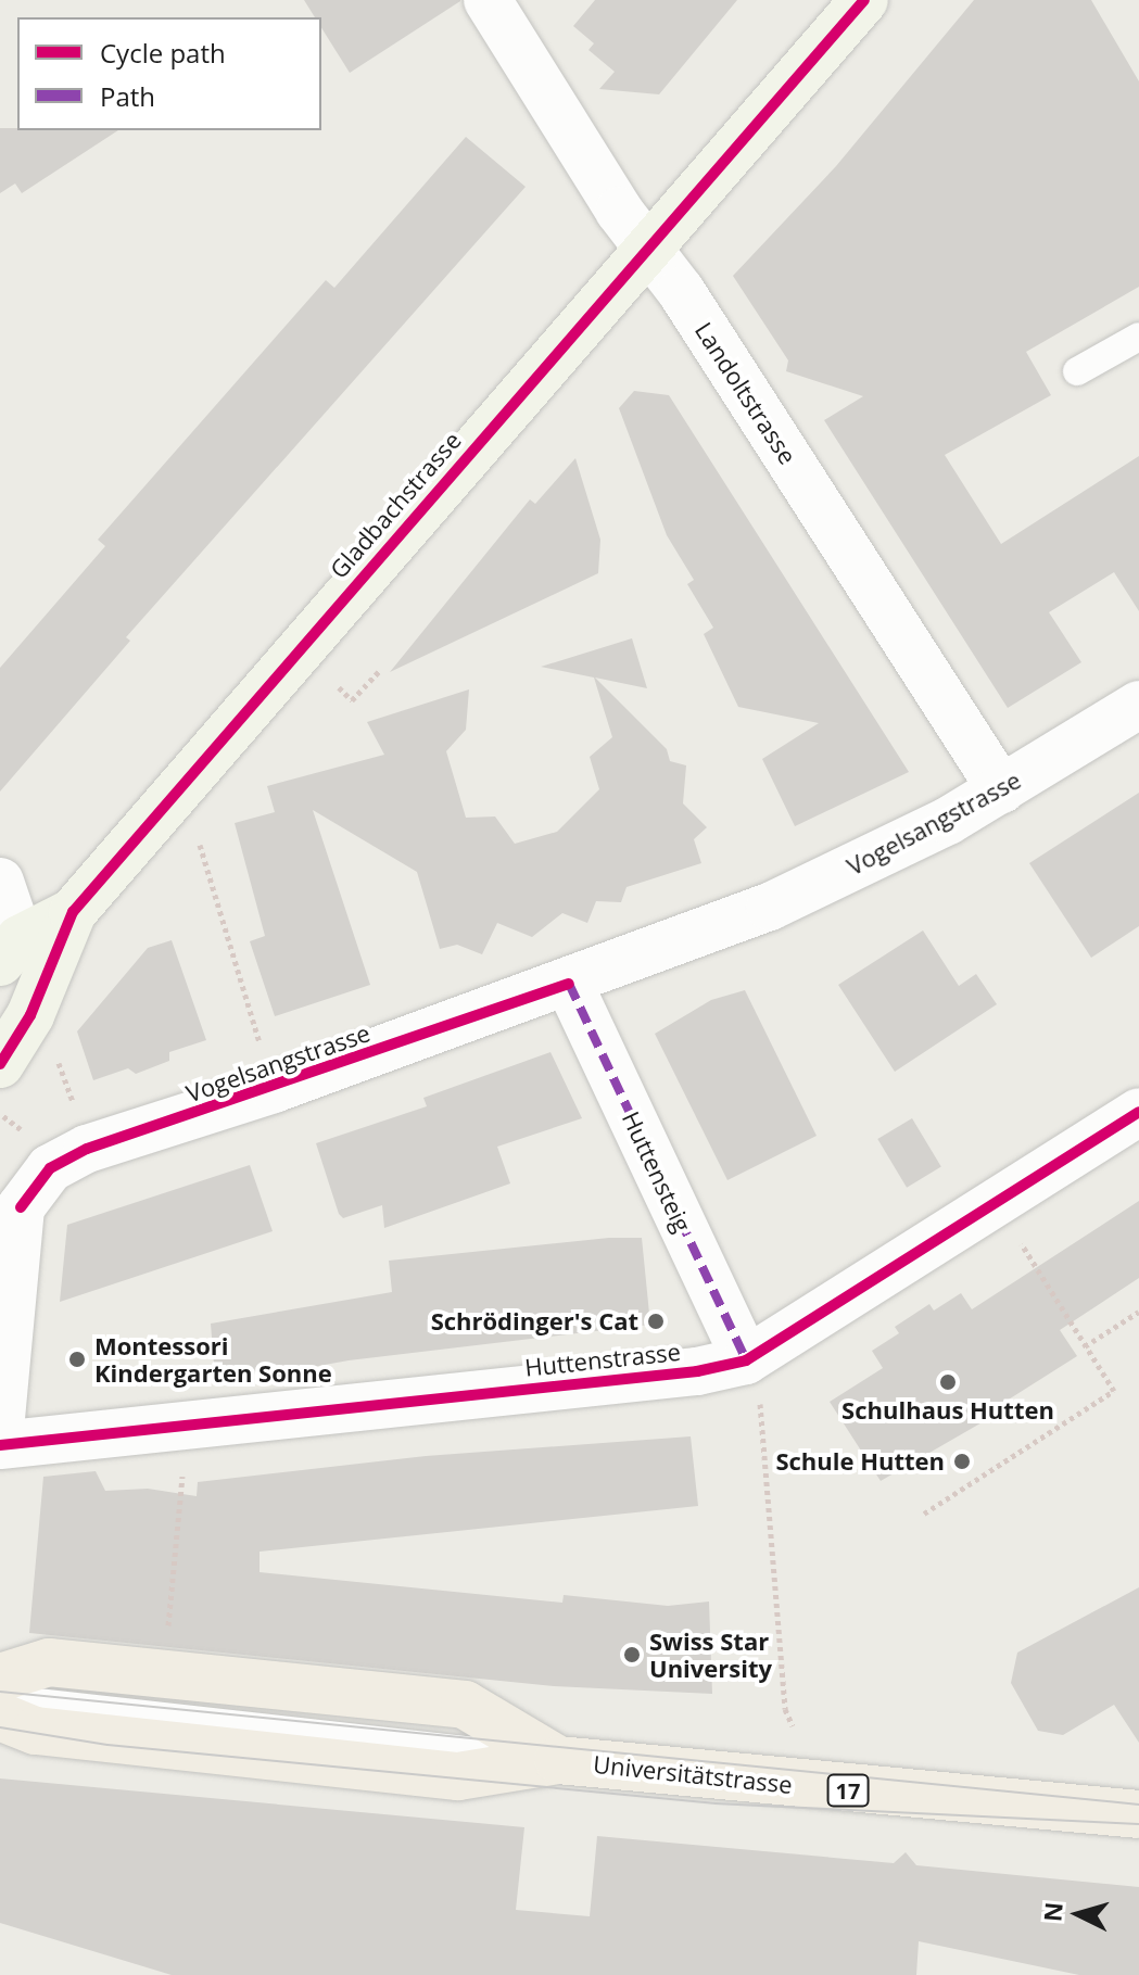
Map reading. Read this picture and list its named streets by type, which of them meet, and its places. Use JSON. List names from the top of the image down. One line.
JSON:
{"streets":{"main road":["Universitätstrasse","17"],"street":["Landoltstrasse","Gladbachstrasse","Vogelsangstrasse","Huttensteig","Huttenstrasse"]},"crossings":[["Landoltstrasse","Gladbachstrasse"],["Landoltstrasse","Vogelsangstrasse"],["Vogelsangstrasse","Huttensteig"],["Huttensteig","Huttenstrasse"]],"places":["Schrödinger's Cat","Montessori Kindergarten Sonne","Schulhaus Hutten","Schule Hutten","Swiss Star University"],"legend":["Cycle path","Path"],"north":"left"}
